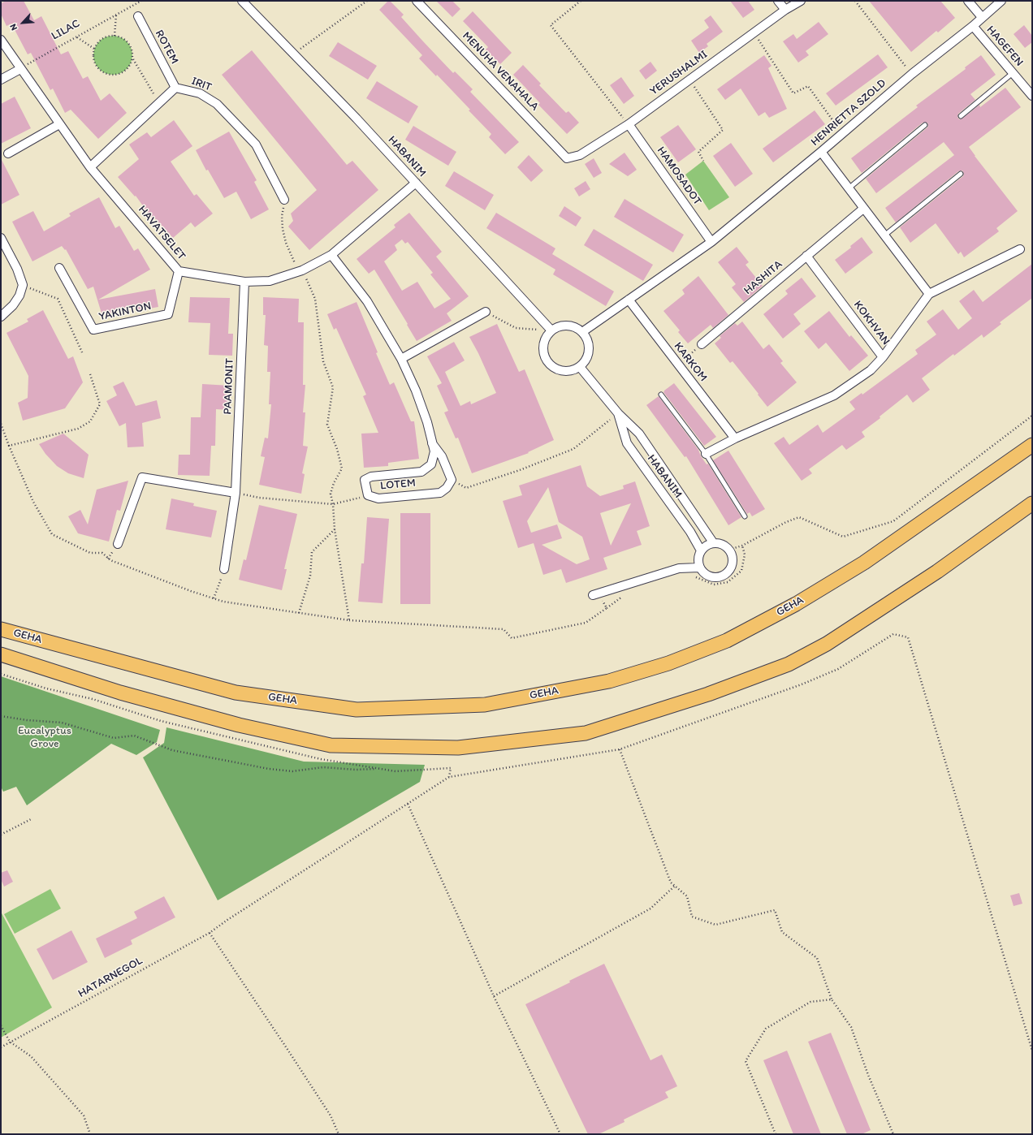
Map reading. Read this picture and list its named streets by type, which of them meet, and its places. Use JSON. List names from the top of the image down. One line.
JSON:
{"streets":{"highway":["GEHA"],"street":["HAGEFEN","ROTEM","MENUHA VENAHALA","YERUSHALMI","IRIT","HENRIETTA SZOLD","HABANIM","HAMOSADOT","HAVATSELET","HASHITA","YAKINTON","KOKHVAN","KARKOM","PAAMONIT","LOTEM"],"path":["LILAC","HATARNEGOL"]},"crossings":[["LILAC","HAVATSELET"],["HAGEFEN","HENRIETTA SZOLD"],["ROTEM","IRIT"],["MENUHA VENAHALA","YERUSHALMI"],["YERUSHALMI","HAMOSADOT"],["IRIT","HAVATSELET"],["HENRIETTA SZOLD","HAMOSADOT"],["HABANIM","HAVATSELET"],["HAVATSELET","YAKINTON"],["HAVATSELET","PAAMONIT"],["HAVATSELET","LOTEM"],["HASHITA","KOKHVAN"]],"parks":["Eucalyptus Grove"],"north":"bottom left"}
